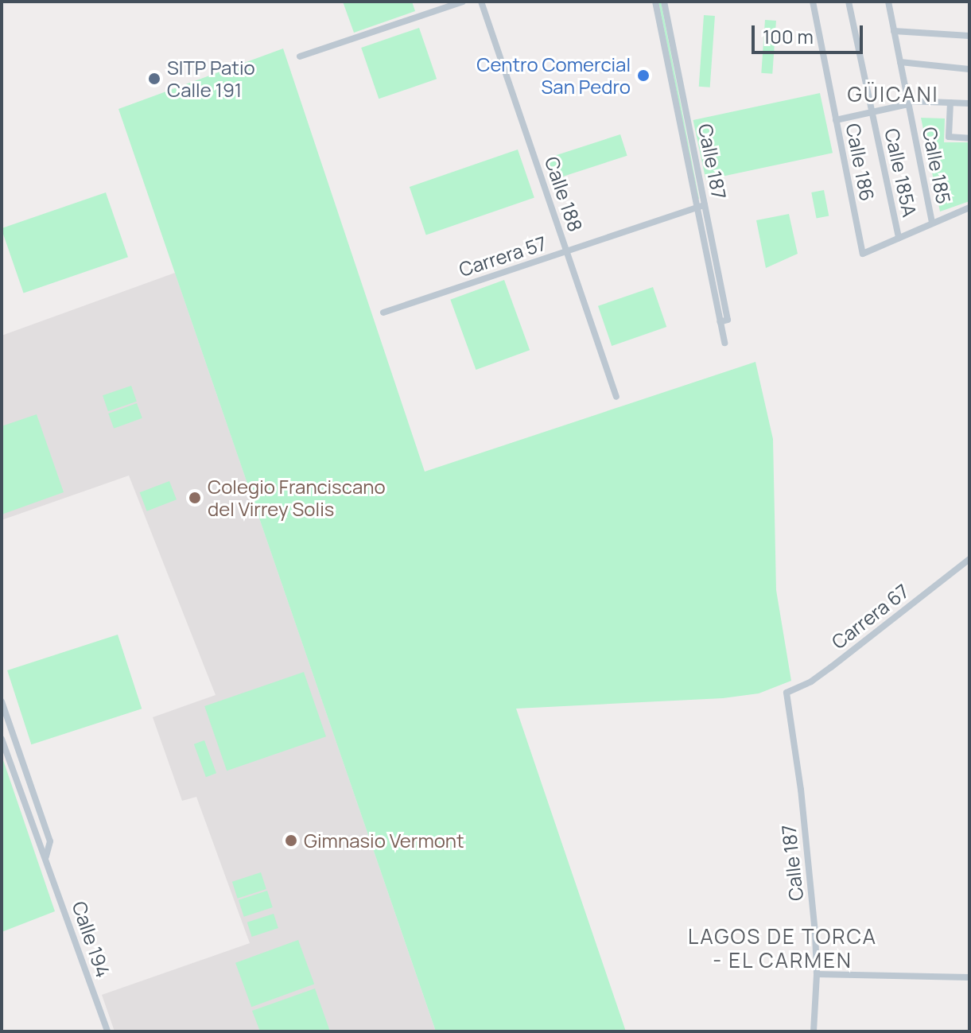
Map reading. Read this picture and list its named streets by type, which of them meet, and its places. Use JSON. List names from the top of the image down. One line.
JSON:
{"streets":{"street":["Calle 187","Calle 186","Calle 185","Calle 185A","Calle 188","Carrera 57","Carrera 67","Calle 194"]},"crossings":[["Calle 187","Carrera 57"],["Calle 187","Carrera 67"],["Calle 186","Calle 185A"],["Calle 188","Carrera 57"]],"districts":["GÜICANI","LAGOS DE TORCA - EL CARMEN"],"places":["Centro Comercial San Pedro","SITP Patio Calle 191","Colegio Franciscano del Virrey Solis","Gimnasio Vermont"],"scale_bar":"100 m"}
